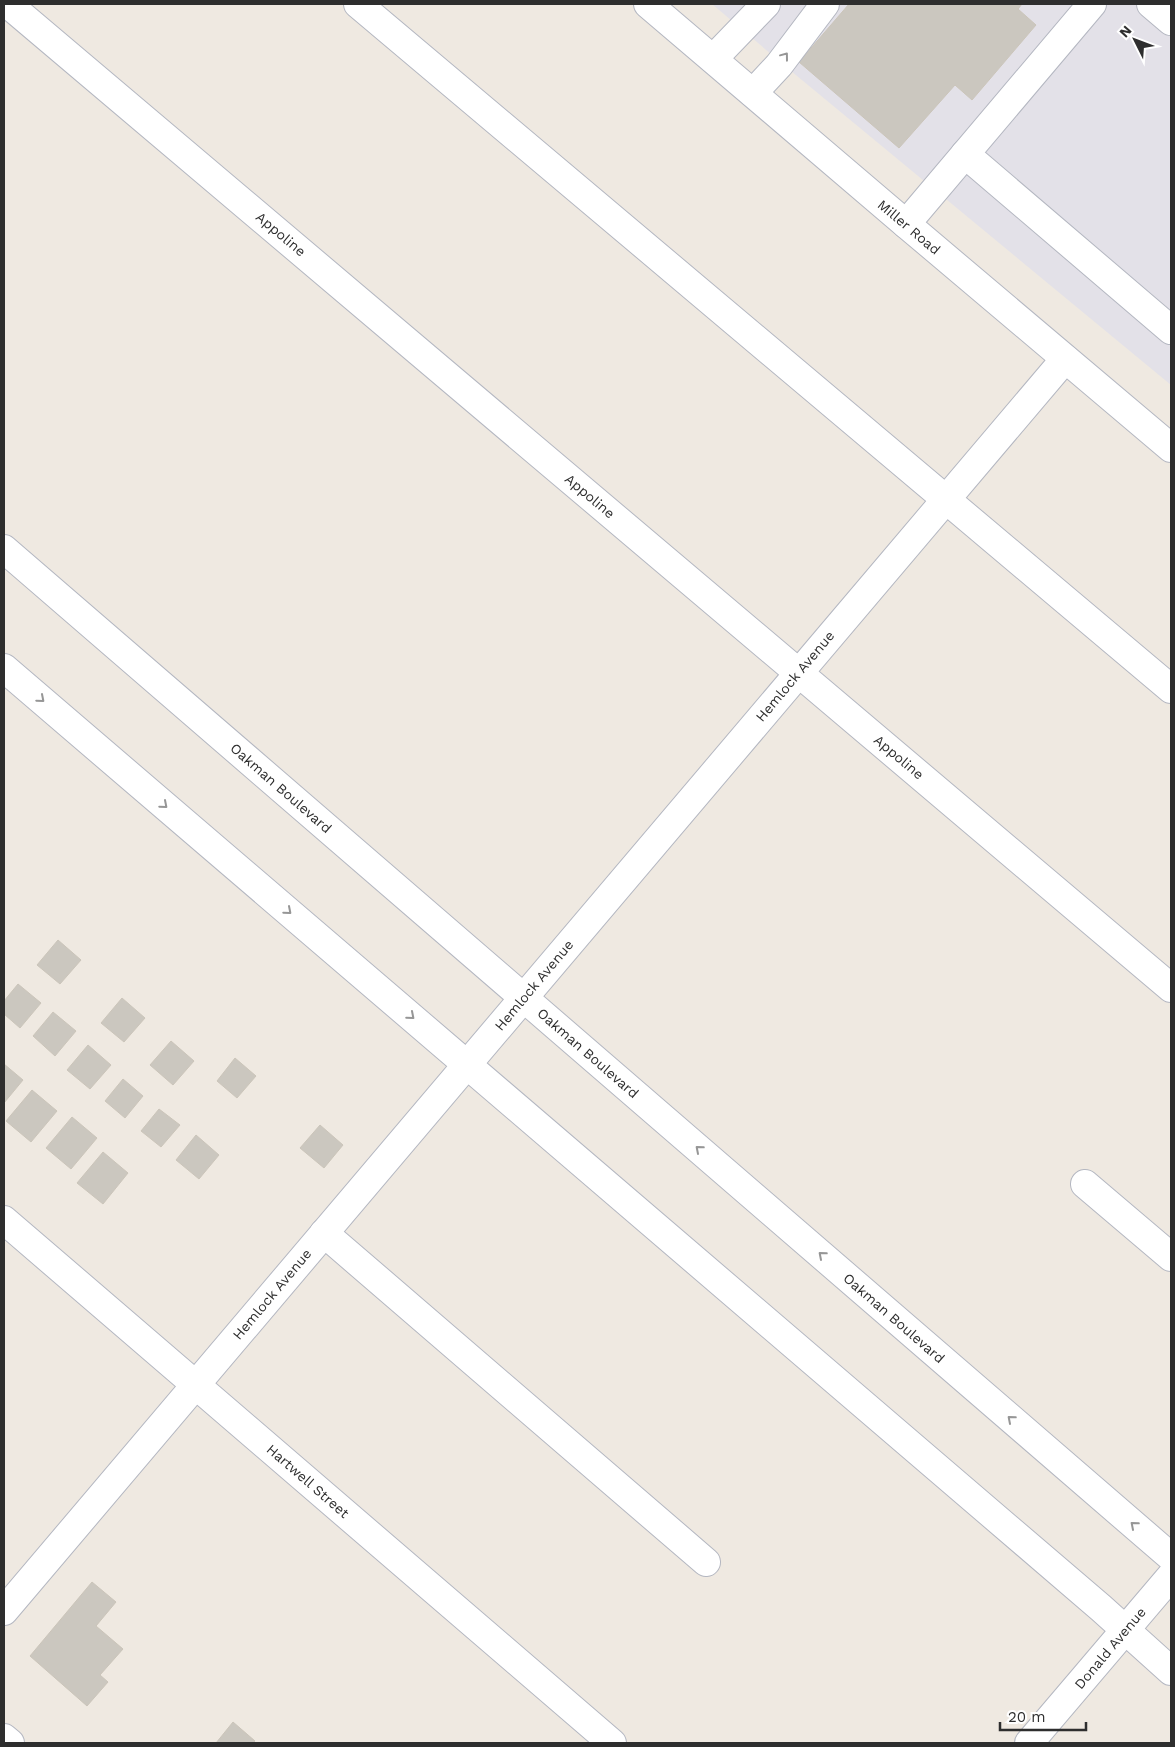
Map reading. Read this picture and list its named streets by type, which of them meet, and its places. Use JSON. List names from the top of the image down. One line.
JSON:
{"streets":{"street":["Miller Road","Appoline","Hemlock Avenue","Oakman Boulevard","Hartwell Street","Donald Avenue"]},"crossings":[["Miller Road","Hemlock Avenue"],["Appoline","Hemlock Avenue"],["Hemlock Avenue","Oakman Boulevard"],["Hemlock Avenue","Hartwell Street"]],"scale_bar":"20 m","north":"top left"}
